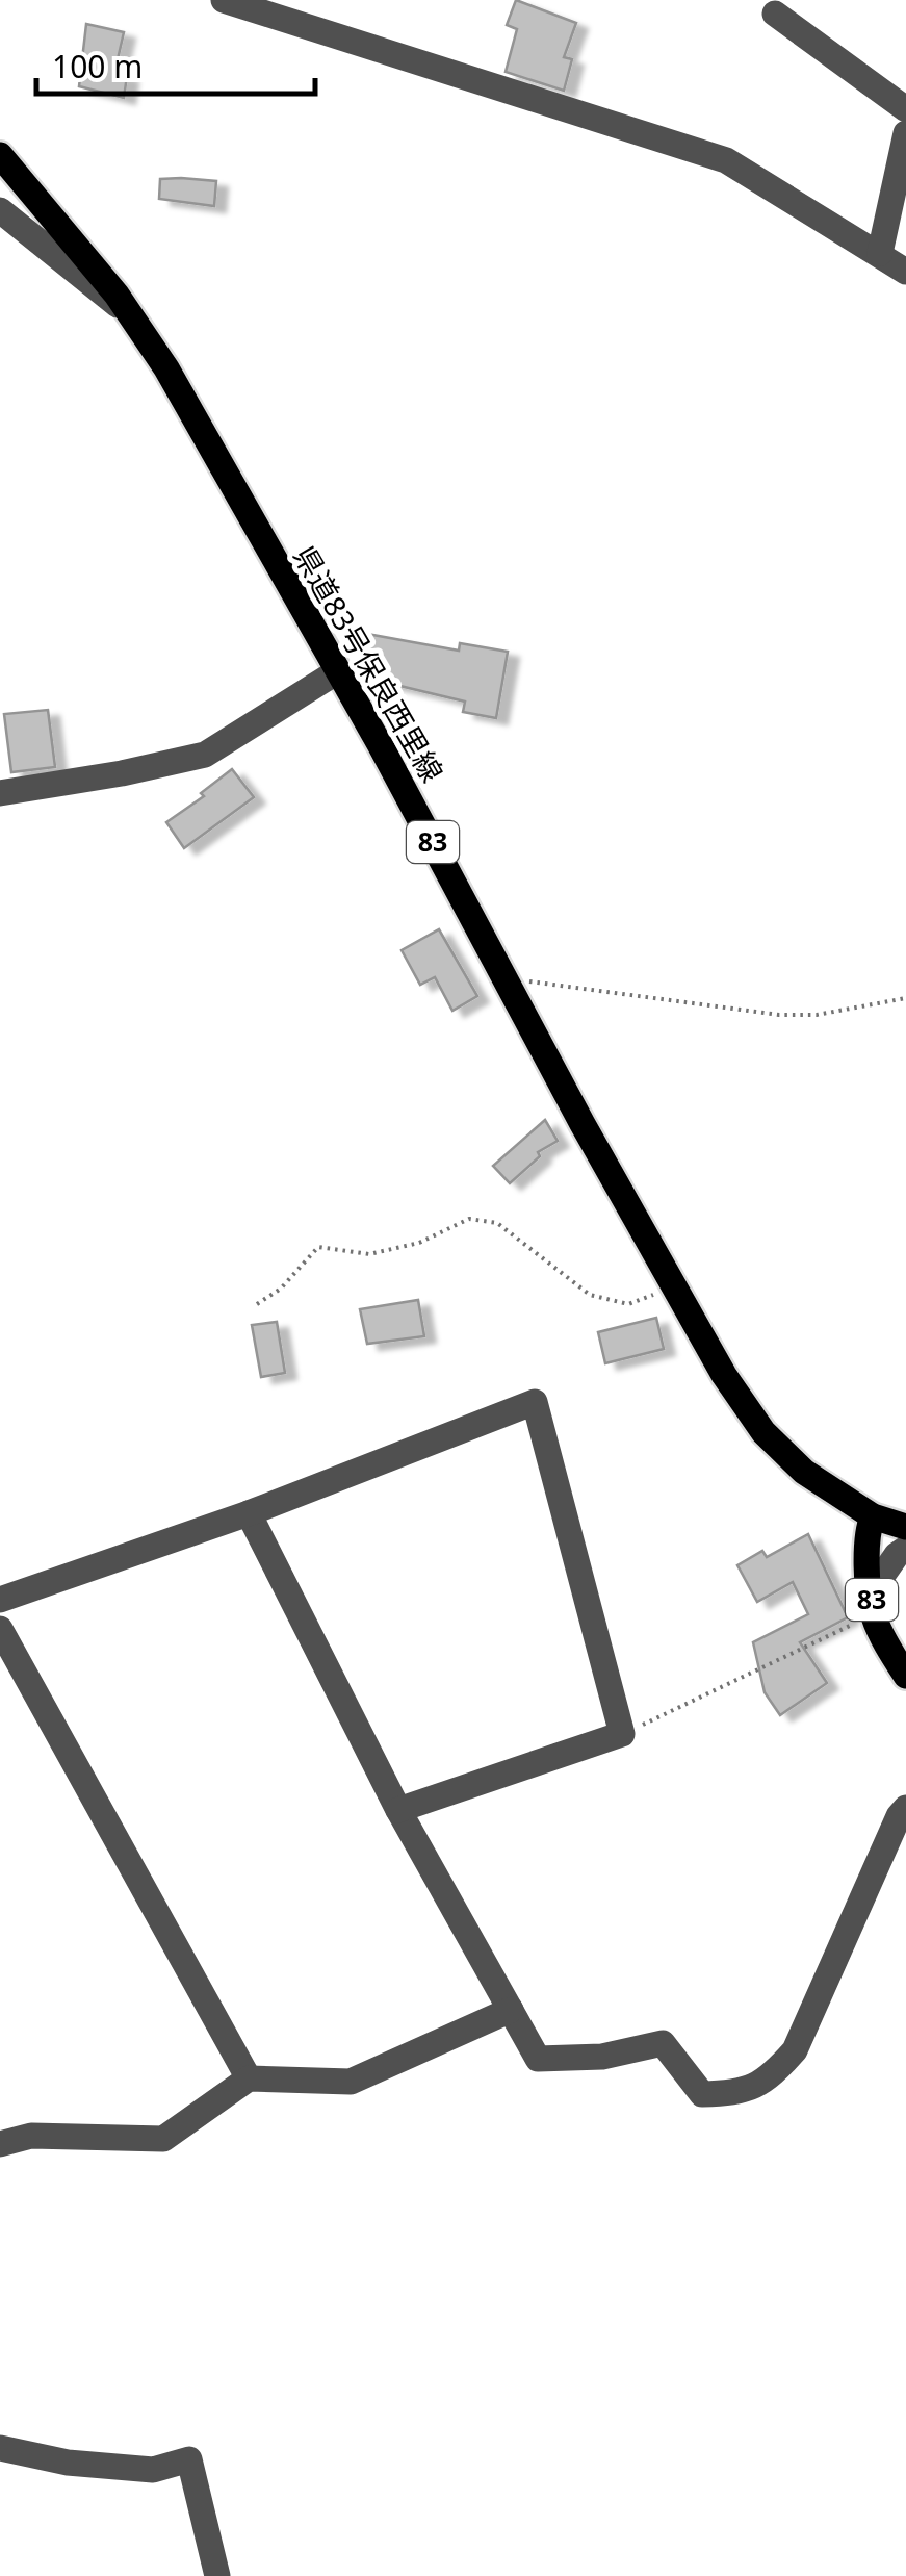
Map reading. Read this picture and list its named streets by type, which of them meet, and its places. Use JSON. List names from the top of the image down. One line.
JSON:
{"streets":{"main road":["県道83号保良西里線","83"]},"crossings":[["県道83号保良西里線","83"]],"scale_bar":"100 m"}
